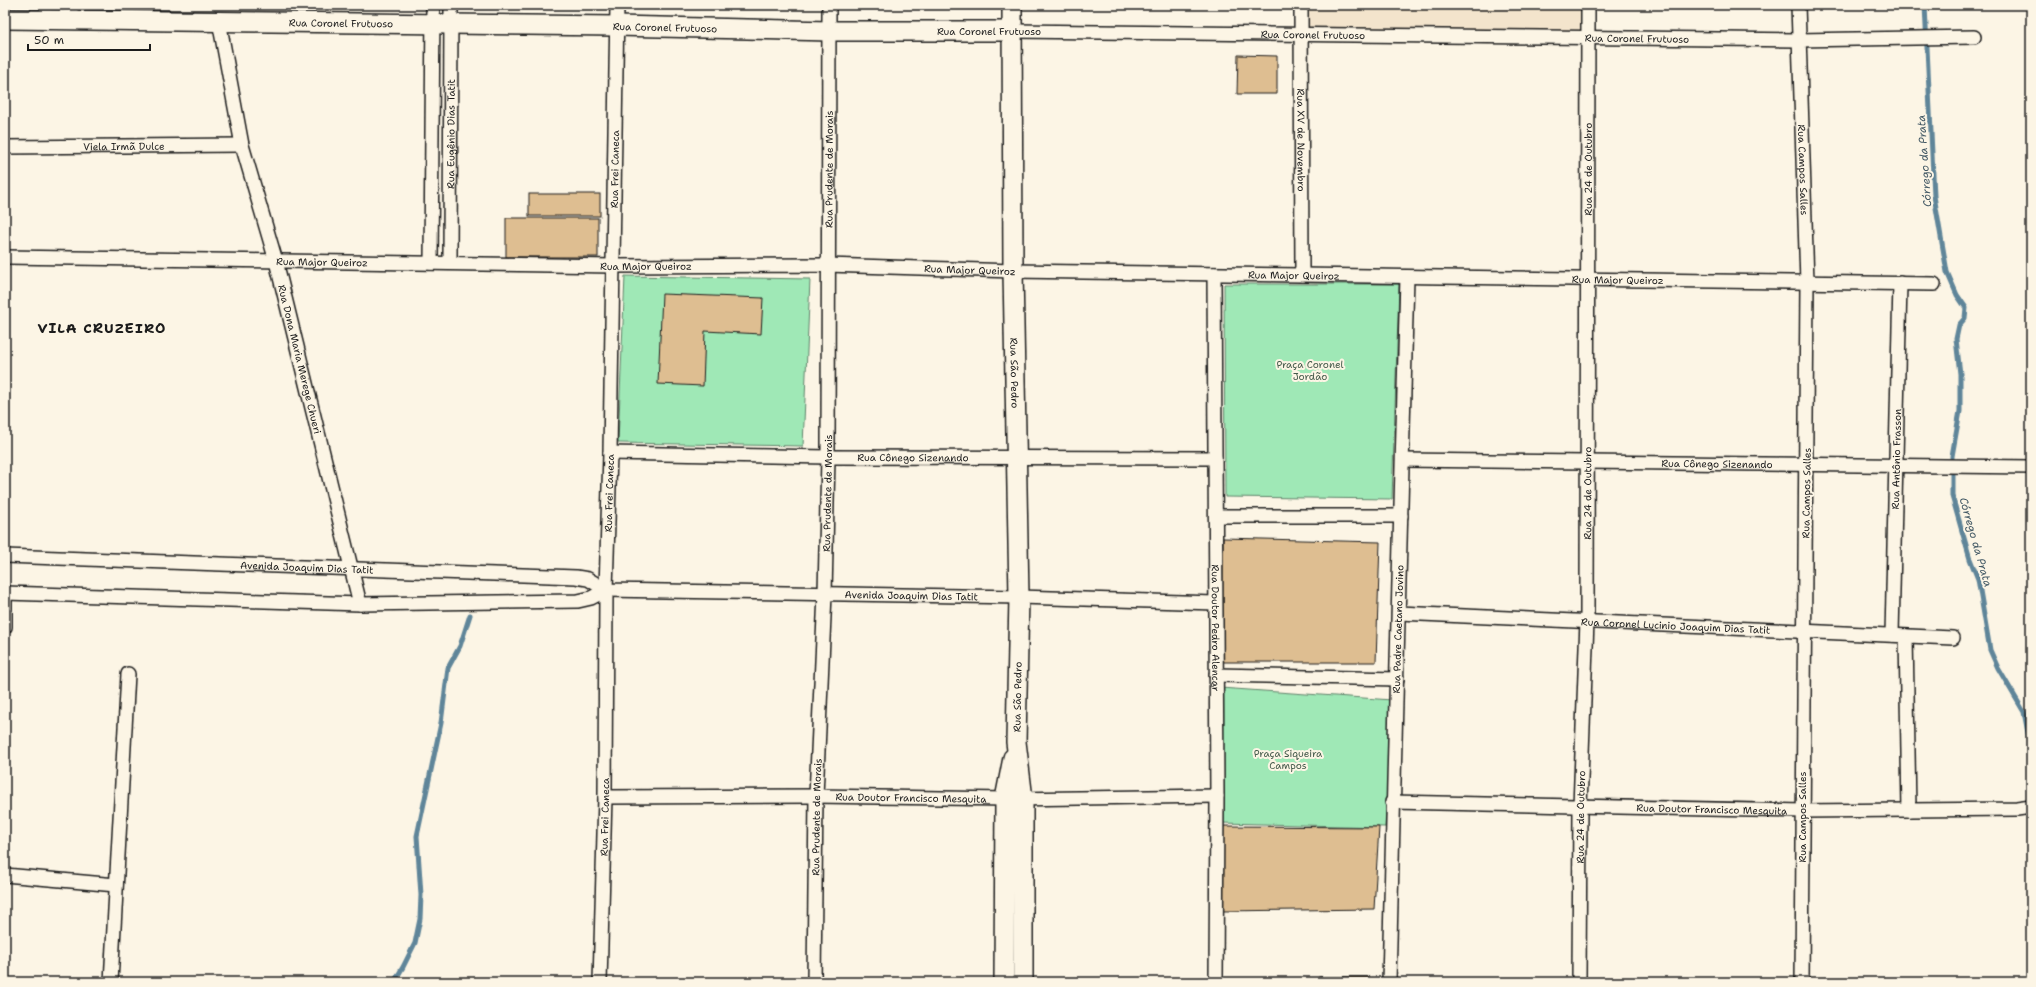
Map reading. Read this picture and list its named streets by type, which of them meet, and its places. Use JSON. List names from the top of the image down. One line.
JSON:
{"streets":{"main road":["Rua Coronel Frutuoso","Rua São Pedro"],"street":["Rua Eugênio Dias Tatit","Rua XV de Novembro","Viela Irmã Dulce","Rua Frei Caneca","Rua Prudente de Morais","Rua 24 de Outubro","Rua Campos Salles","Rua Major Queiroz","Rua Dona Maria Merege Chueri","Rua Cônego Sizenando","Rua Antônio Frasson","Avenida Joaquim Dias Tatit","Rua Coronel Lucinio Joaquim Dias Tatit","Rua Doutor Pedro Alencar","Rua Padre Caetano Jovino","Rua Doutor Francisco Mesquita"]},"crossings":[["Rua Coronel Frutuoso","Rua Eugênio Dias Tatit"],["Rua Coronel Frutuoso","Rua XV de Novembro"],["Rua Coronel Frutuoso","Rua Frei Caneca"],["Rua Coronel Frutuoso","Rua Prudente de Morais"],["Rua Coronel Frutuoso","Rua 24 de Outubro"],["Rua Coronel Frutuoso","Rua Campos Salles"],["Rua Coronel Frutuoso","Rua Dona Maria Merege Chueri"],["Rua Coronel Frutuoso","Rua São Pedro"],["Rua Eugênio Dias Tatit","Rua Major Queiroz"],["Rua XV de Novembro","Rua Major Queiroz"],["Viela Irmã Dulce","Rua Dona Maria Merege Chueri"],["Rua Frei Caneca","Rua Major Queiroz"],["Rua Frei Caneca","Rua Cônego Sizenando"],["Rua Frei Caneca","Avenida Joaquim Dias Tatit"],["Rua Frei Caneca","Rua Doutor Francisco Mesquita"],["Rua Prudente de Morais","Rua Major Queiroz"],["Rua Prudente de Morais","Rua Cônego Sizenando"],["Rua Prudente de Morais","Avenida Joaquim Dias Tatit"],["Rua Prudente de Morais","Rua Doutor Francisco Mesquita"],["Rua 24 de Outubro","Rua Major Queiroz"],["Rua 24 de Outubro","Rua Cônego Sizenando"],["Rua 24 de Outubro","Rua Coronel Lucinio Joaquim Dias Tatit"],["Rua 24 de Outubro","Rua Doutor Francisco Mesquita"],["Rua Campos Salles","Rua Major Queiroz"],["Rua Campos Salles","Rua Cônego Sizenando"],["Rua Campos Salles","Rua Coronel Lucinio Joaquim Dias Tatit"],["Rua Campos Salles","Rua Doutor Francisco Mesquita"],["Rua Major Queiroz","Rua Dona Maria Merege Chueri"],["Rua Major Queiroz","Rua São Pedro"],["Rua Major Queiroz","Rua Antônio Frasson"],["Rua Major Queiroz","Rua Doutor Pedro Alencar"],["Rua Major Queiroz","Rua Padre Caetano Jovino"],["Rua Dona Maria Merege Chueri","Avenida Joaquim Dias Tatit"],["Rua São Pedro","Rua Cônego Sizenando"],["Rua São Pedro","Avenida Joaquim Dias Tatit"],["Rua São Pedro","Rua Doutor Francisco Mesquita"],["Rua Cônego Sizenando","Rua Antônio Frasson"],["Rua Cônego Sizenando","Rua Doutor Pedro Alencar"],["Rua Cônego Sizenando","Rua Padre Caetano Jovino"],["Rua Antônio Frasson","Rua Coronel Lucinio Joaquim Dias Tatit"],["Avenida Joaquim Dias Tatit","Rua Doutor Pedro Alencar"],["Rua Coronel Lucinio Joaquim Dias Tatit","Rua Padre Caetano Jovino"],["Rua Doutor Pedro Alencar","Rua Doutor Francisco Mesquita"],["Rua Padre Caetano Jovino","Rua Doutor Francisco Mesquita"]],"districts":["VILA CRUZEIRO"],"water":["Córrego da Prata"],"parks":["Praça Coronel Jordão","Praça Siqueira Campos"],"scale_bar":"50 m"}
